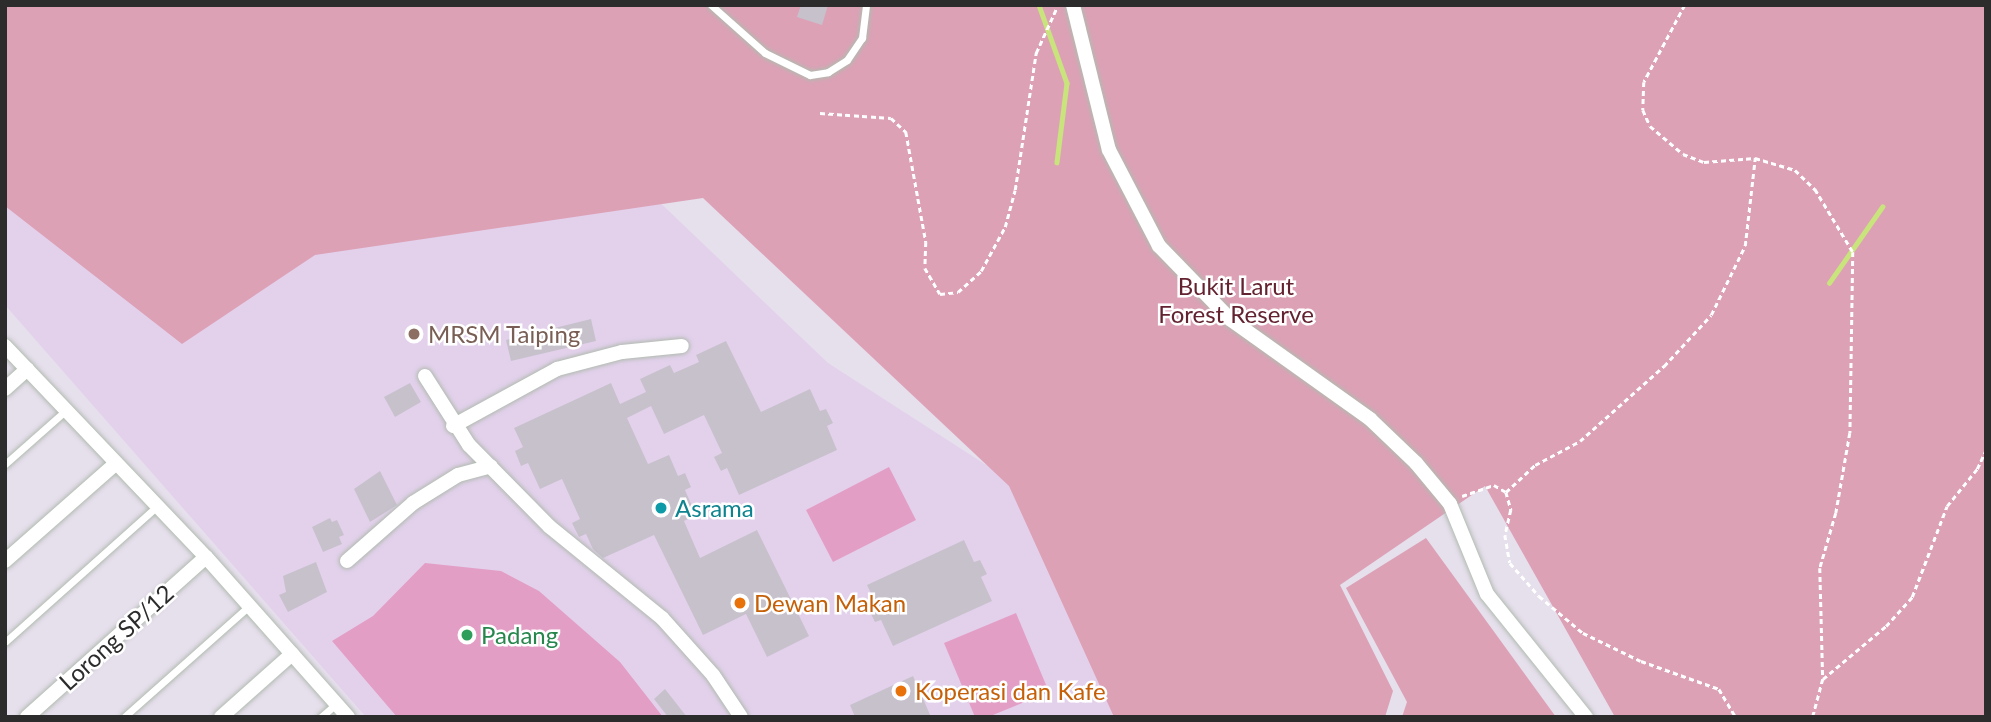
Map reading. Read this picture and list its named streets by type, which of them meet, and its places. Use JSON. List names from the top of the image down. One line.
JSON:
{"streets":{"street":["Lorong SP/12"]},"parks":["Bukit Larut Forest Reserve"],"places":["MRSM Taiping","Asrama","Dewan Makan","Padang","Koperasi dan Kafe"]}
